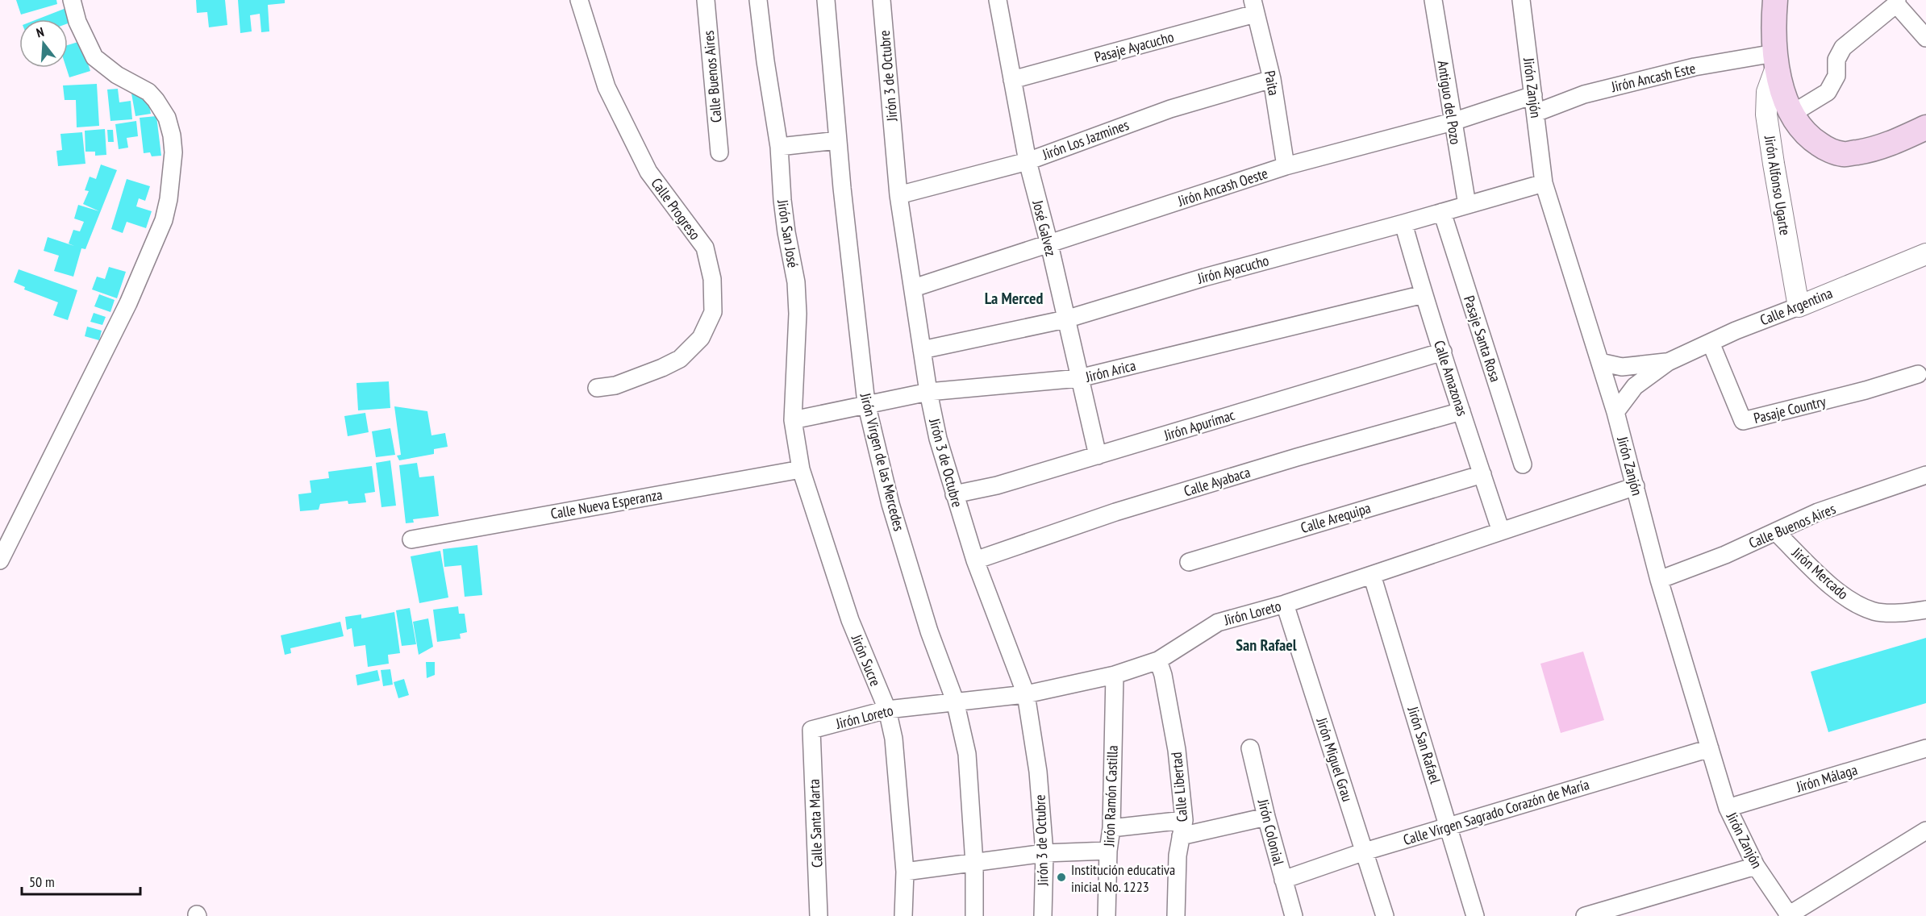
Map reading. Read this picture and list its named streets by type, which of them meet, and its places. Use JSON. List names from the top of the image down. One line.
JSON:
{"streets":{"main road":["Jirón Alfonso Ugarte"],"street":["Pasaje Ayacucho","Jirón 3 de Octubre","Calle Buenos Aires","Jirón Ancash Este","Paita","Jirón Zanjón","Antiguo del Pozo","Jirón Los Jazmines","Jirón Ancash Oeste","Calle Progreso","José Galvez","Jirón San José","Jirón Ayacucho","Calle Argentina","Pasaje Santa Rosa","Jirón Arica","Calle Amazonas","Pasaje Country","Jirón Apurímac","Jirón Virgen de las Mercedes","Calle Ayabaca","Calle Nueva Esperanza","Calle Arequipa","Jirón Mercado","Jirón Loreto","Jirón Sucre","Jirón San Rafael","Jirón Miguel Grau","Jirón Málaga","Calle Libertad","Jirón Ramón Castilla","Calle Virgen Sagrado Corazón de María","Calle Santa Marta","Jirón Colonial"]},"crossings":[["Pasaje Ayacucho","Paita"],["Pasaje Ayacucho","José Galvez"],["Jirón 3 de Octubre","Jirón Los Jazmines"],["Jirón 3 de Octubre","Jirón Ancash Oeste"],["Jirón 3 de Octubre","Jirón Ayacucho"],["Jirón 3 de Octubre","Jirón Arica"],["Jirón 3 de Octubre","Jirón Apurímac"],["Jirón 3 de Octubre","Calle Ayabaca"],["Jirón 3 de Octubre","Jirón Loreto"],["Calle Buenos Aires","Jirón Zanjón"],["Calle Buenos Aires","Jirón Mercado"],["Jirón Ancash Este","Jirón Zanjón"],["Jirón Ancash Este","Jirón Alfonso Ugarte"],["Paita","Jirón Los Jazmines"],["Paita","Jirón Ancash Oeste"],["Jirón Zanjón","Jirón Ancash Oeste"],["Jirón Zanjón","Jirón Ayacucho"],["Jirón Zanjón","Calle Argentina"],["Jirón Zanjón","Jirón Loreto"],["Jirón Zanjón","Jirón Málaga"],["Jirón Zanjón","Calle Virgen Sagrado Corazón de María"],["Antiguo del Pozo","Jirón Ancash Oeste"],["Antiguo del Pozo","Jirón Ayacucho"],["Jirón Los Jazmines","José Galvez"],["Jirón Alfonso Ugarte","Calle Argentina"],["Jirón Ancash Oeste","José Galvez"],["José Galvez","Jirón Ayacucho"],["José Galvez","Jirón Arica"],["José Galvez","Jirón Apurímac"],["Jirón San José","Jirón Arica"],["Jirón San José","Calle Nueva Esperanza"],["Jirón San José","Jirón Sucre"],["Jirón Ayacucho","Pasaje Santa Rosa"],["Jirón Ayacucho","Calle Amazonas"],["Calle Argentina","Pasaje Country"],["Jirón Arica","Calle Amazonas"],["Jirón Arica","Jirón Virgen de las Mercedes"],["Calle Amazonas","Jirón Apurímac"],["Calle Amazonas","Calle Ayabaca"],["Calle Amazonas","Calle Arequipa"],["Calle Amazonas","Jirón Loreto"],["Jirón Virgen de las Mercedes","Jirón Loreto"],["Calle Nueva Esperanza","Jirón Sucre"],["Jirón Loreto","Jirón Sucre"],["Jirón Loreto","Jirón San Rafael"],["Jirón Loreto","Jirón Miguel Grau"],["Jirón Loreto","Calle Libertad"],["Jirón Loreto","Jirón Ramón Castilla"],["Jirón Loreto","Calle Santa Marta"],["Jirón San Rafael","Calle Virgen Sagrado Corazón de María"],["Jirón Miguel Grau","Calle Virgen Sagrado Corazón de María"],["Calle Virgen Sagrado Corazón de María","Jirón Colonial"]],"districts":["La Merced","San Rafael"],"places":["Institución educativa inicial No. 1223"],"scale_bar":"50 m","north":"top"}
